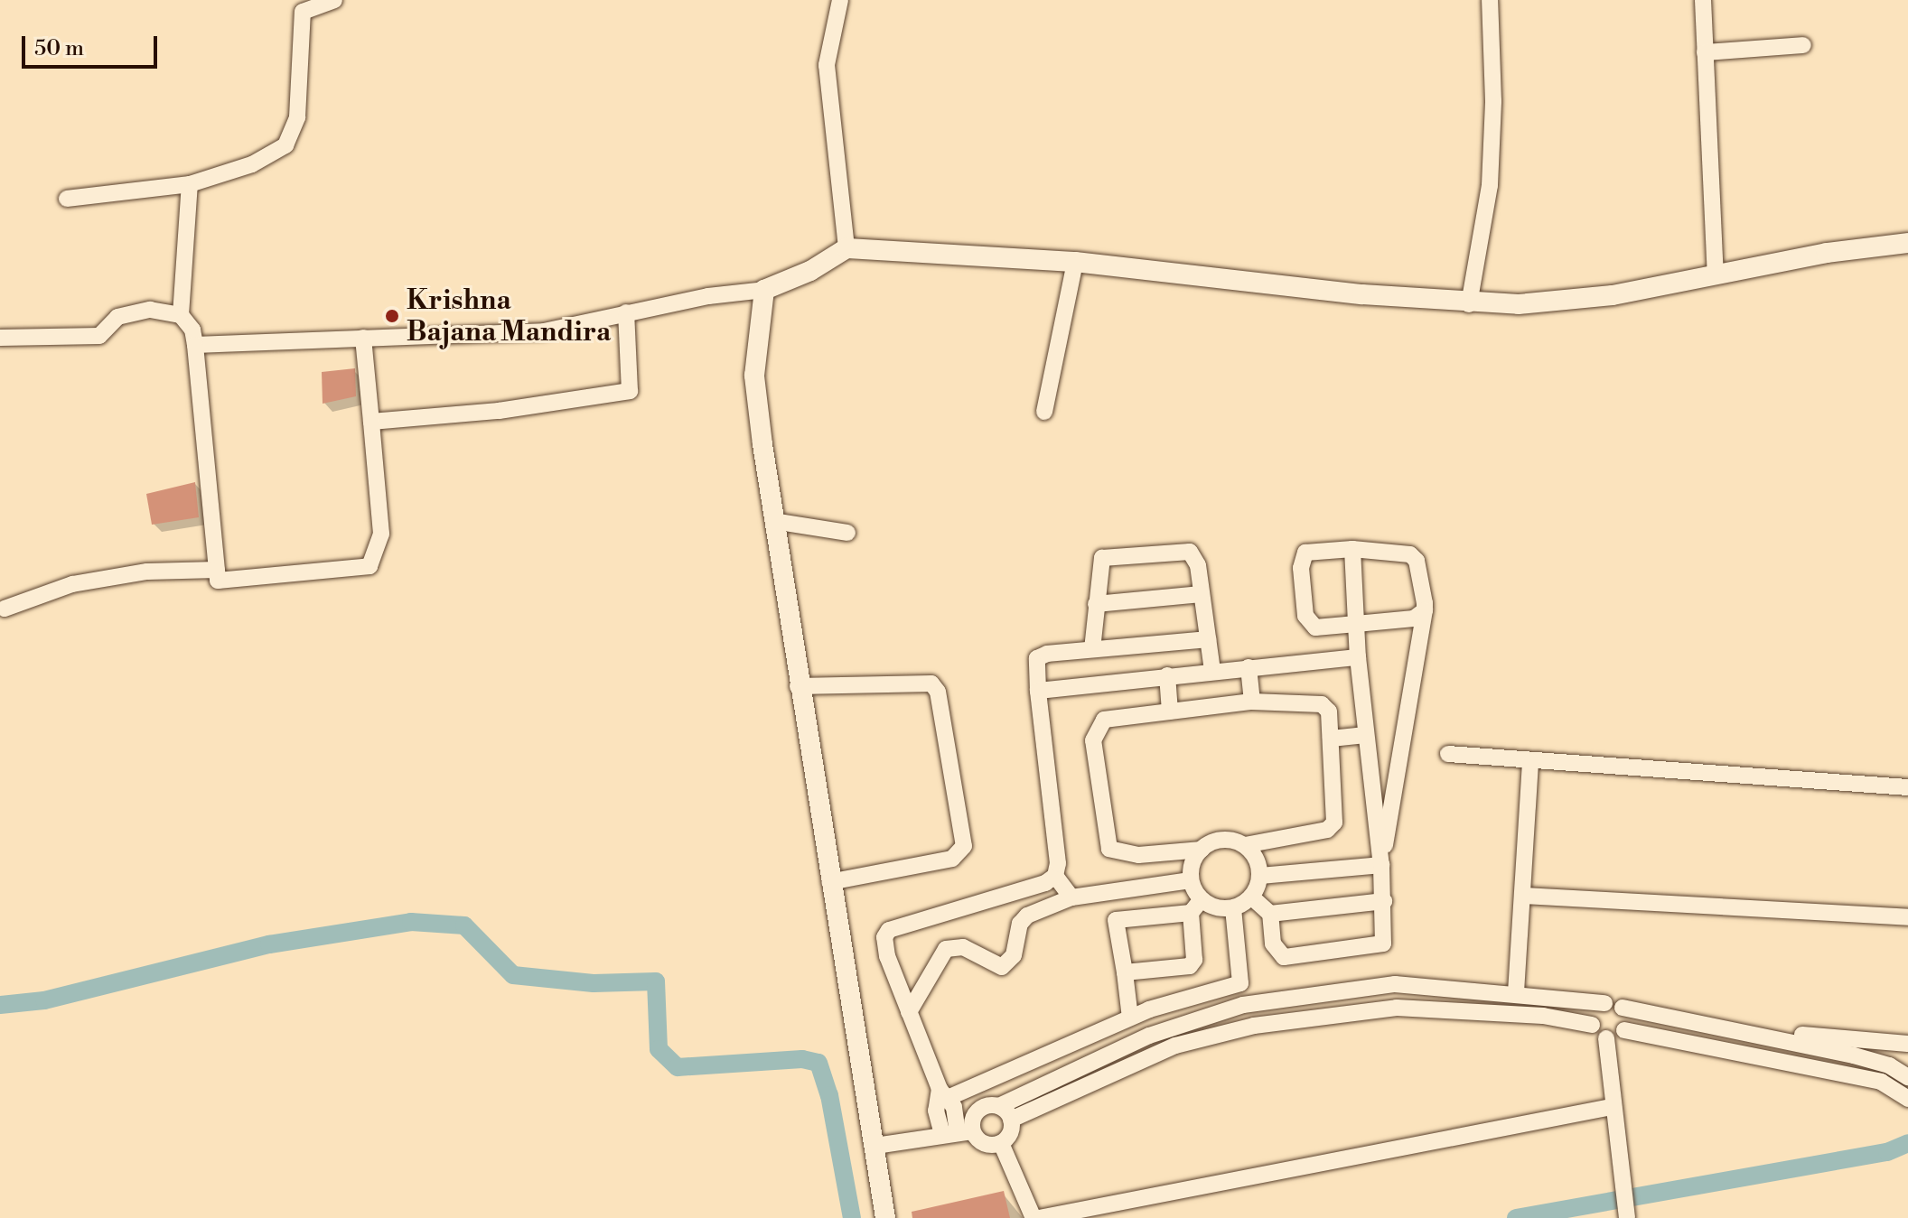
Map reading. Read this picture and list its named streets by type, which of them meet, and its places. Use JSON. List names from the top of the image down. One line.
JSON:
{"places":["Krishna Bajana Mandira"],"scale_bar":"50 m"}
